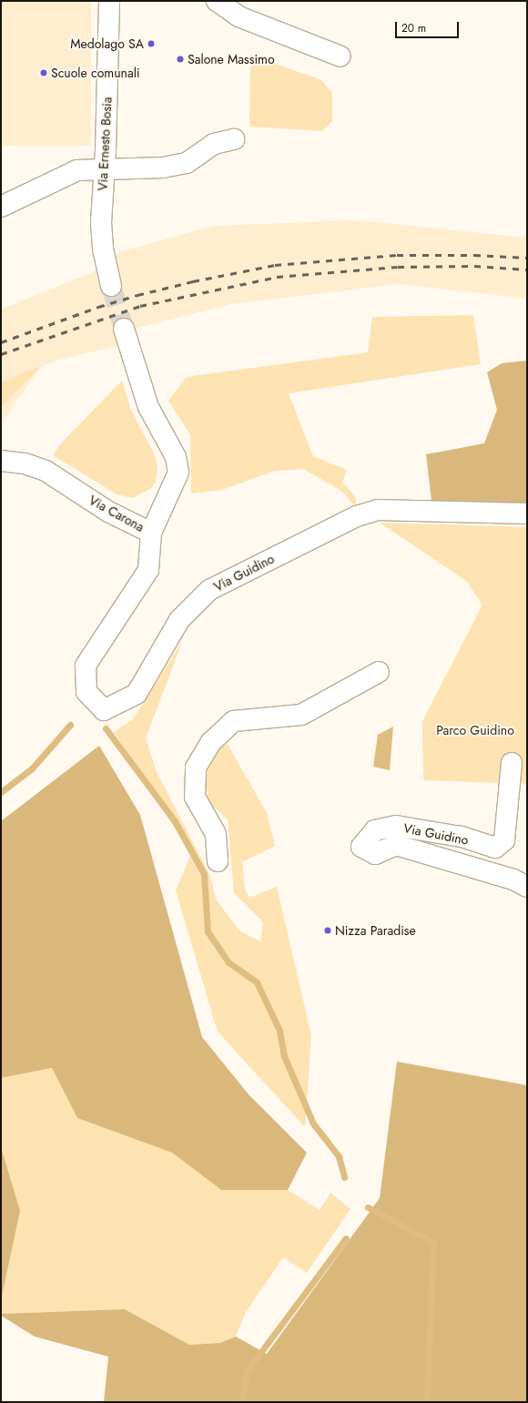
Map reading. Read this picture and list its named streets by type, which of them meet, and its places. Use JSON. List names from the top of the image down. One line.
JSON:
{"streets":{"street":["Via Ernesto Bosia","Via Carona","Via Guidino"]},"crossings":[["Via Carona","Via Guidino"]],"parks":["Parco Guidino"],"places":["Medolago SA","Salone Massimo","Scuole comunali","Nizza Paradise"],"scale_bar":"20 m"}
